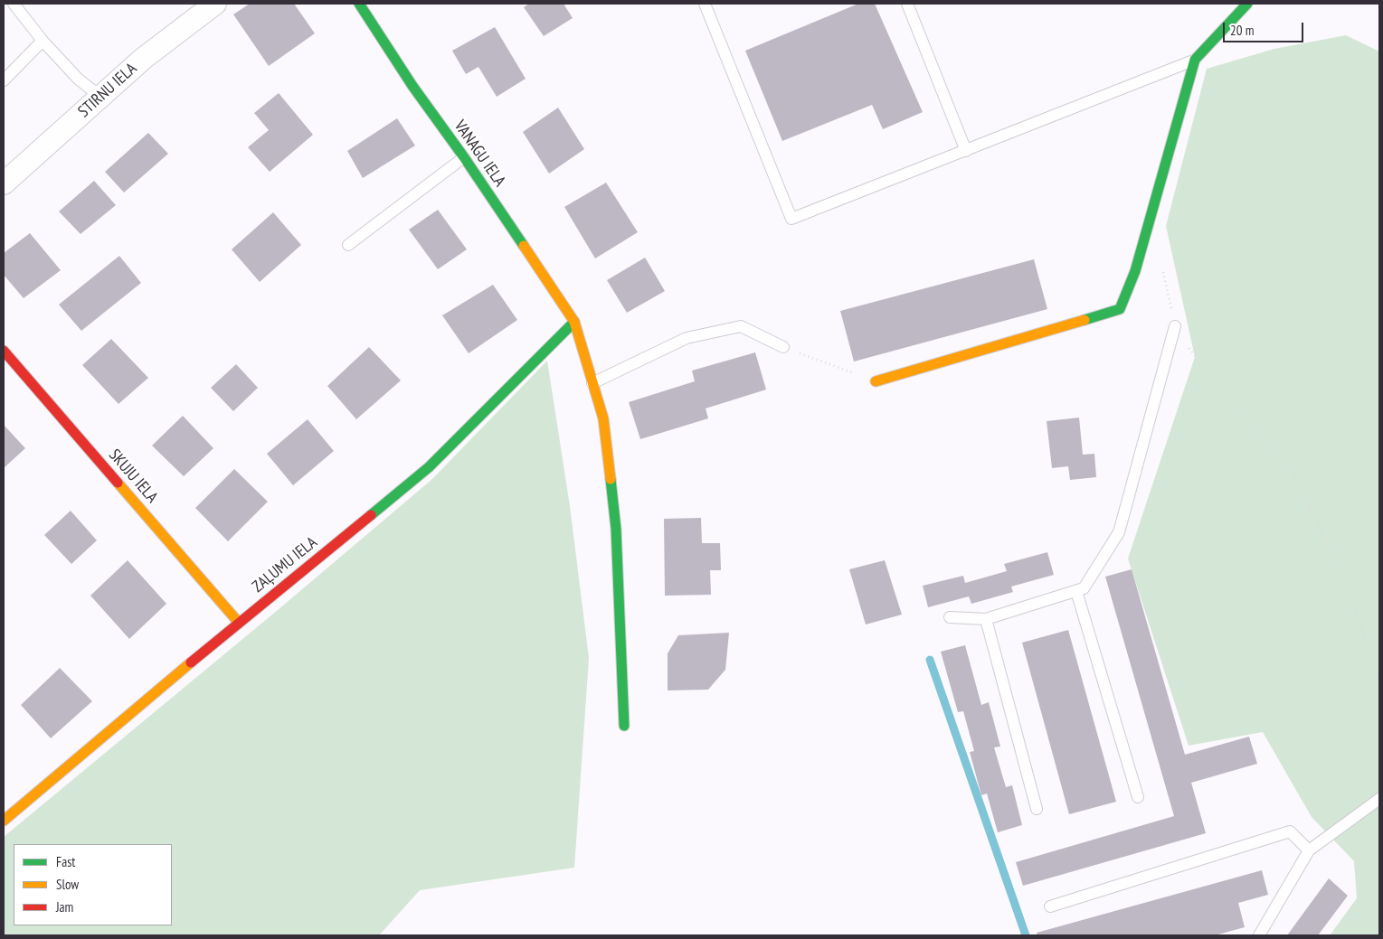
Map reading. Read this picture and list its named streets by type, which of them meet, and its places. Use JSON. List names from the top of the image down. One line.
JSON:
{"streets":{"street":["STIRNU IELA","VANAGU IELA","SKUJU IELA","ZAĻUMU IELA"]},"crossings":[["VANAGU IELA","ZAĻUMU IELA"],["SKUJU IELA","ZAĻUMU IELA"]],"legend":["Fast","Slow","Jam"],"scale_bar":"20 m"}
